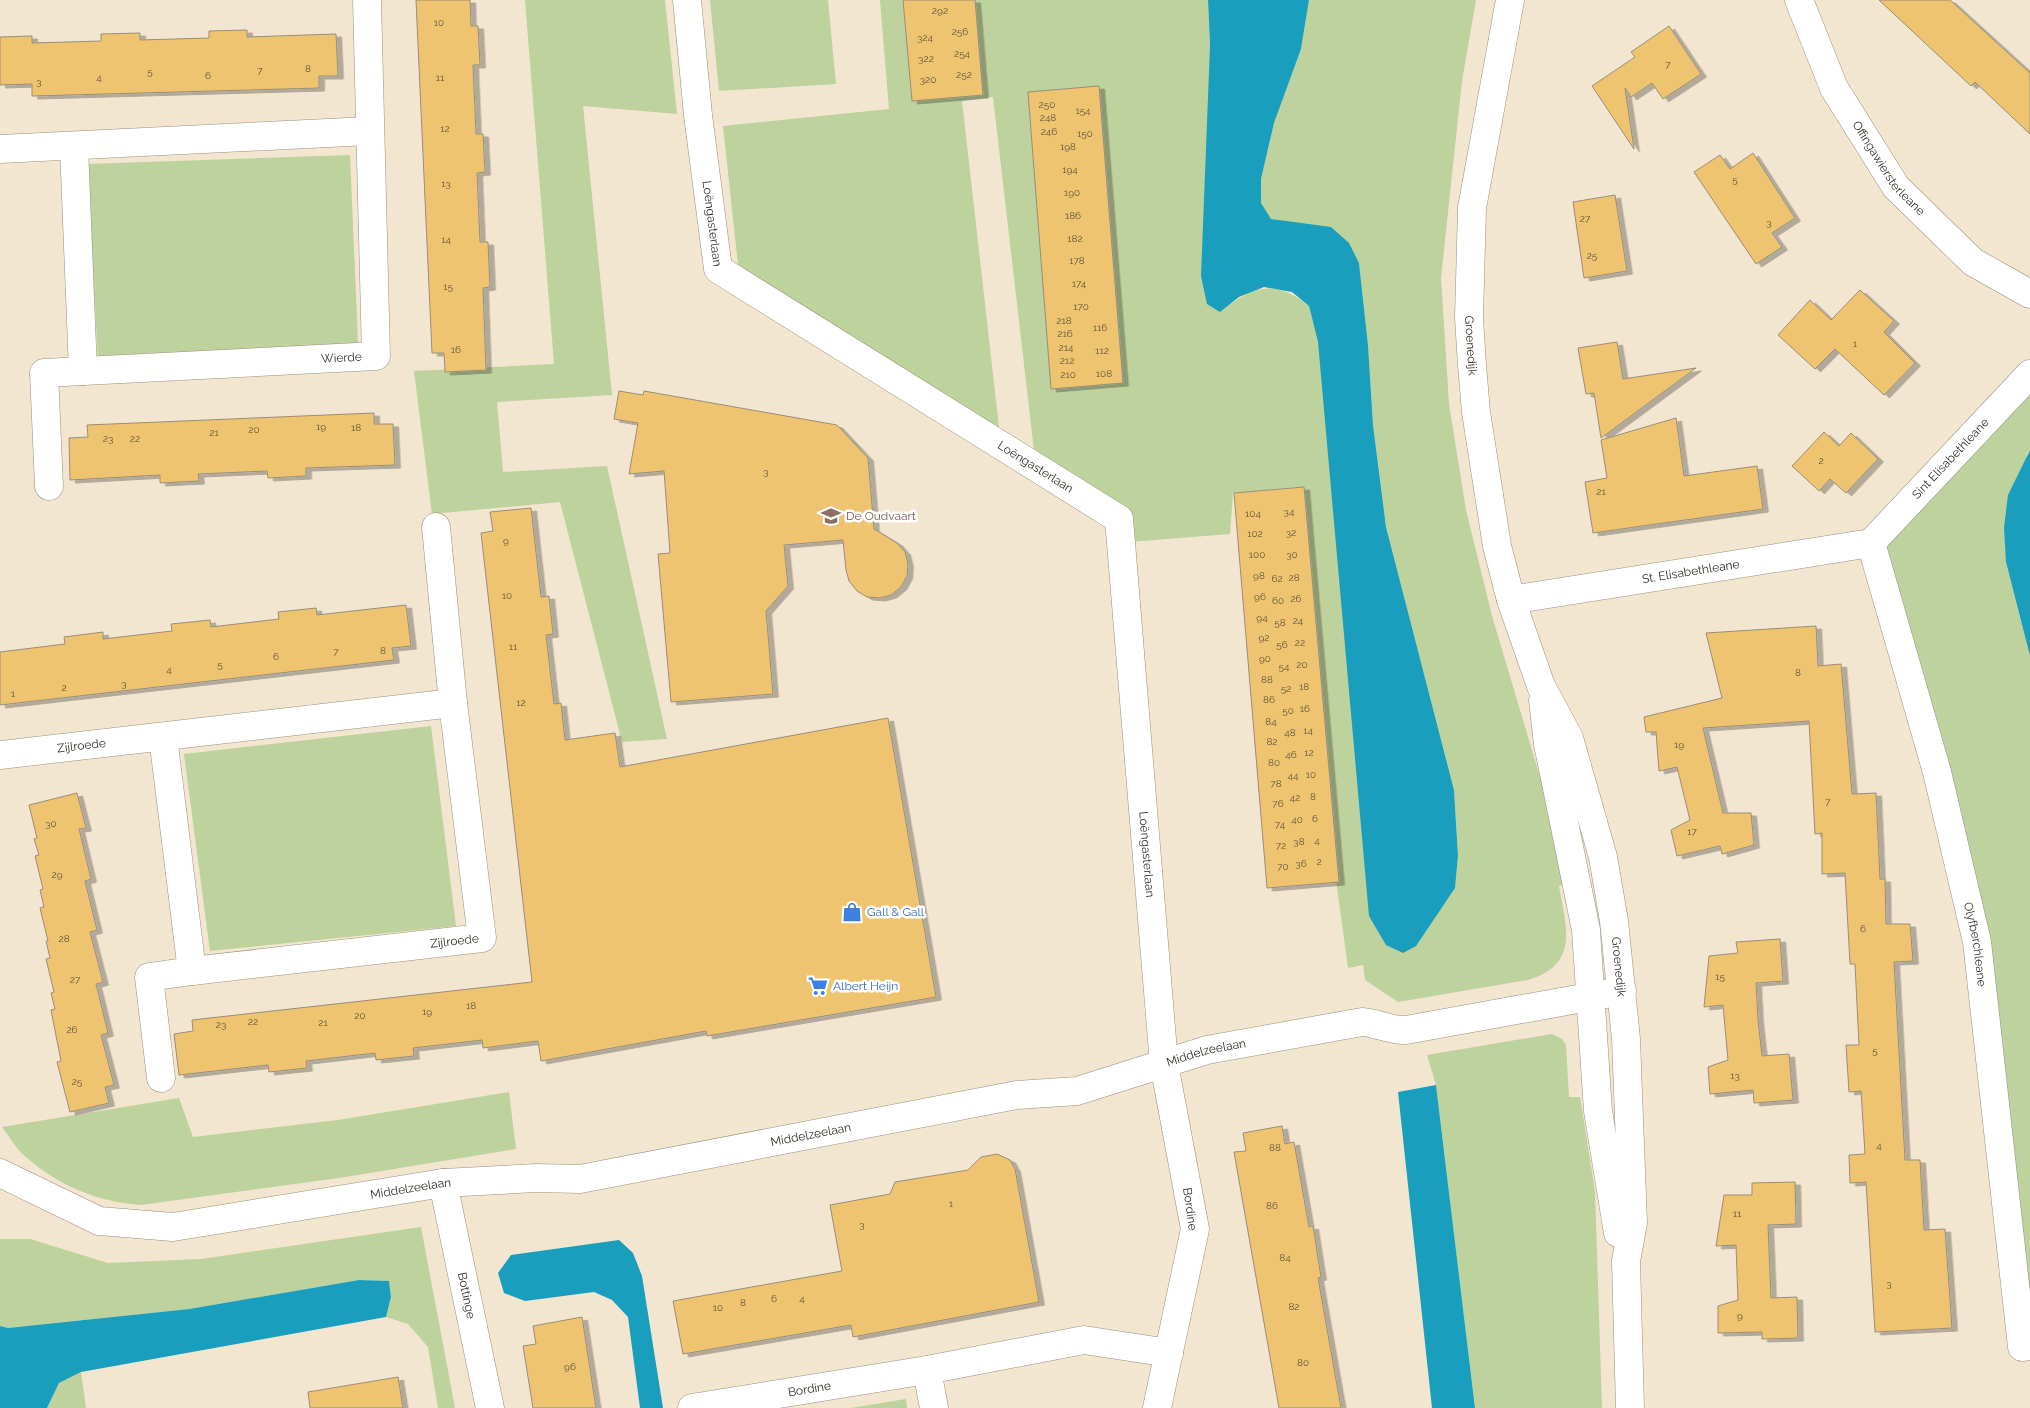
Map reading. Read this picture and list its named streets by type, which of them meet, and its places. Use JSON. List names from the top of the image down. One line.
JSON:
{"streets":{"street":["Offingawiersterleane","Loëngasterlaan","Groenedijk","Wierde","Sint Elisabethleane","St. Elisabethleane","Zijlroede","Olyfberchleane","Middelzeelaan","Bordine","Bottinge"]},"crossings":[["Loëngasterlaan","Middelzeelaan"],["Loëngasterlaan","Bordine"],["Groenedijk","St. Elisabethleane"],["Groenedijk","Middelzeelaan"],["Sint Elisabethleane","St. Elisabethleane"],["Sint Elisabethleane","Olyfberchleane"],["St. Elisabethleane","Olyfberchleane"],["Middelzeelaan","Bordine"],["Middelzeelaan","Bottinge"]],"places":{"school or university":["De Oudvaart"],"shop":["Gall & Gall"],"supermarket":["Albert Heijn"]},"house_numbers":["292","10","256","324","254","322","7","8","7","5","252","6","4","11","320","3","250","154","248","12","246","150","198","194","5","13","190","186","27","3","182","14","25","178","174","15","170","218","116","216","1","214","16","112","212","108","210","19","18","20","21","23","22","2","3","21","34","104","32","102","9","100","30","98","28","62","10","96","26","60","94","24","58","92","22","56","11","8","7","6","90","5","20","54","4","8","88","3","18","2","52","1","86","12","16","50","84","14","48","82","19","12","46","80","10","44","78","8","42","7","76","6","40","30","74","17","4","38","72","2","36","70","29","6","28","15","27","18","19","20","22","21","23","26","5","13","25","4","88","1","86","11","3","84","3","6","4","8","82","10","9","80","96"]}
